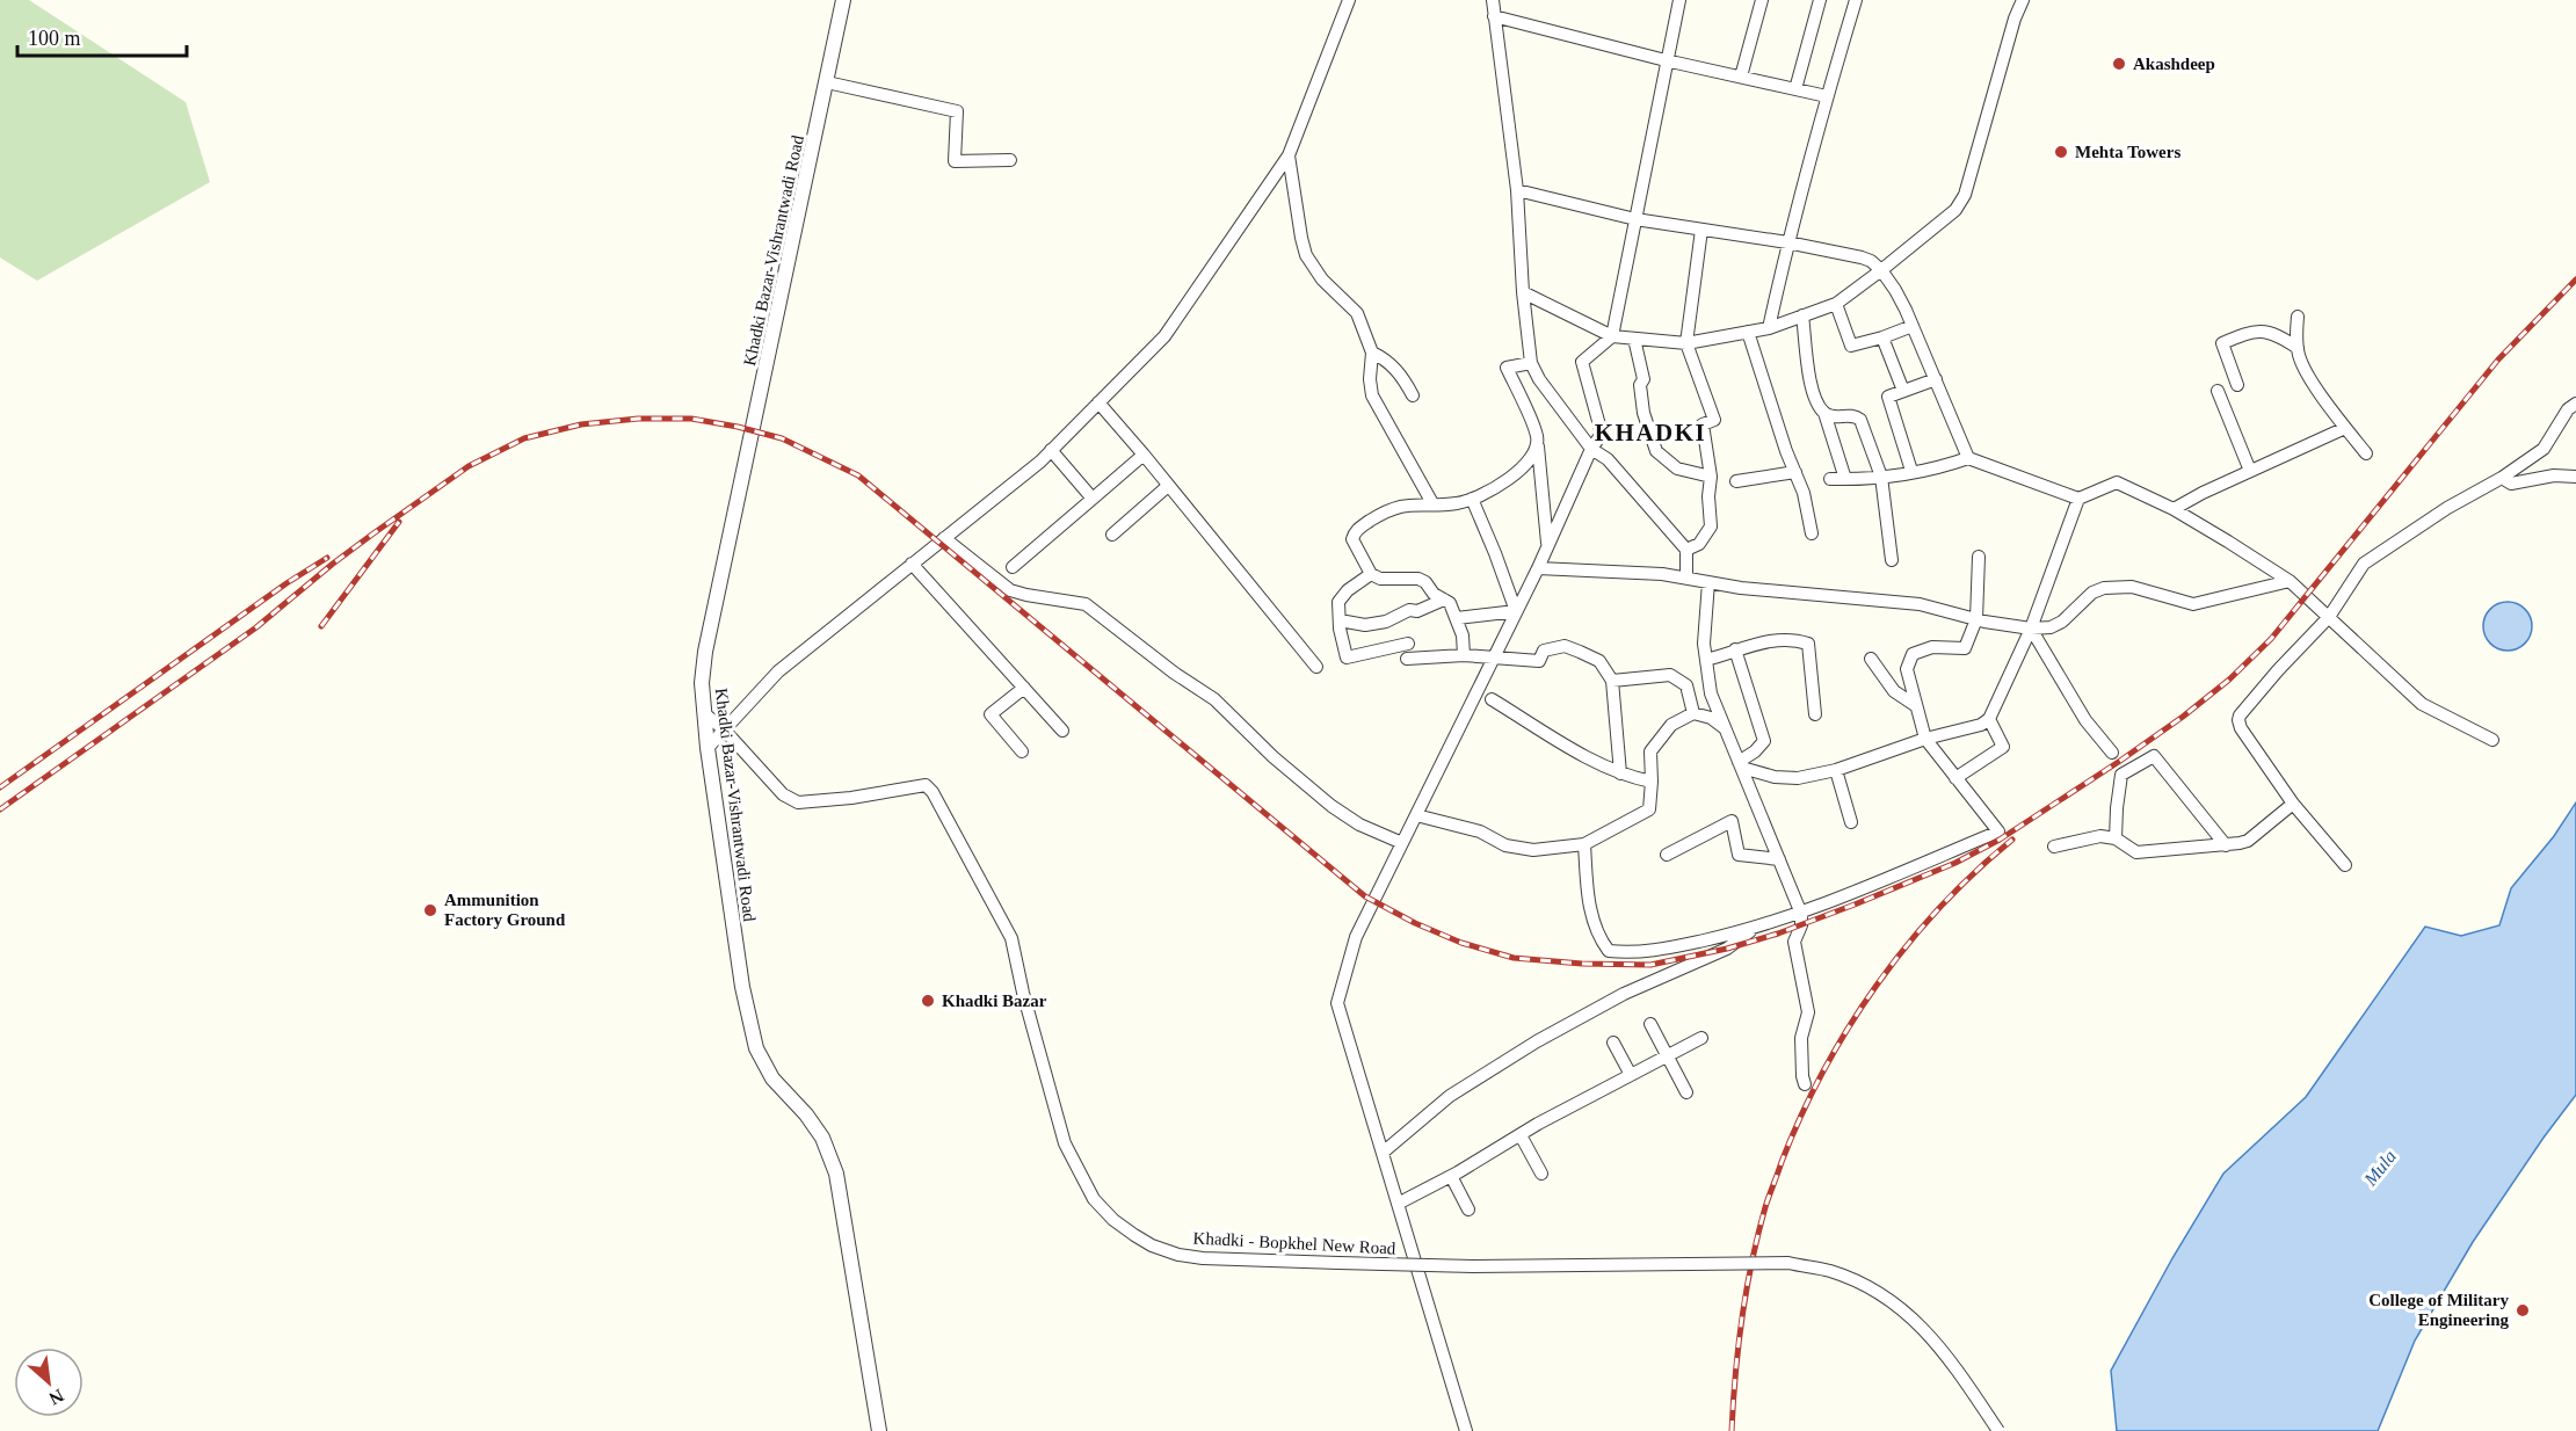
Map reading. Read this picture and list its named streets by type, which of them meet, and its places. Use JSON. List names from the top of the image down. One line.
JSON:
{"streets":{"street":["Khadki Bazar-Vishrantwadi Road","Khadki - Bopkhel New Road"]},"districts":["KHADKI"],"water":["Mula"],"places":["Akashdeep","Mehta Towers","Ammunition Factory Ground","Khadki Bazar","College of Military Engineering"],"scale_bar":"100 m","north":"bottom right"}
